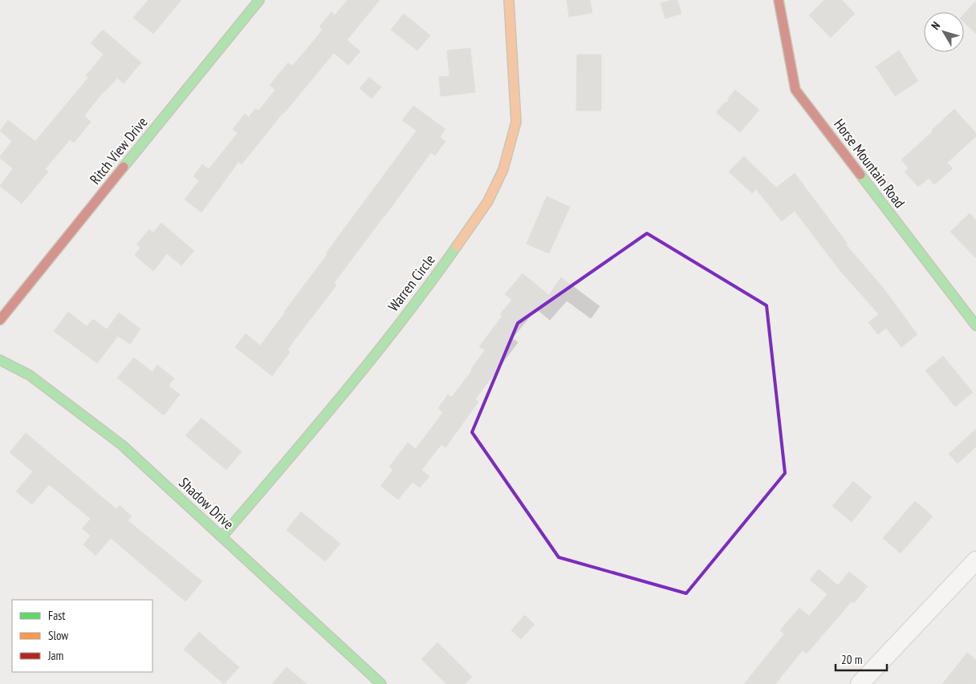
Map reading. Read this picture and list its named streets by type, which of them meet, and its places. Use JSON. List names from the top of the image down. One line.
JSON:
{"streets":{"street":["Ritch View Drive","Horse Mountain Road","Warren Circle","Shadow Drive"]},"crossings":[["Warren Circle","Shadow Drive"]],"legend":["Fast","Slow","Jam"],"scale_bar":"20 m","north":"top left"}
